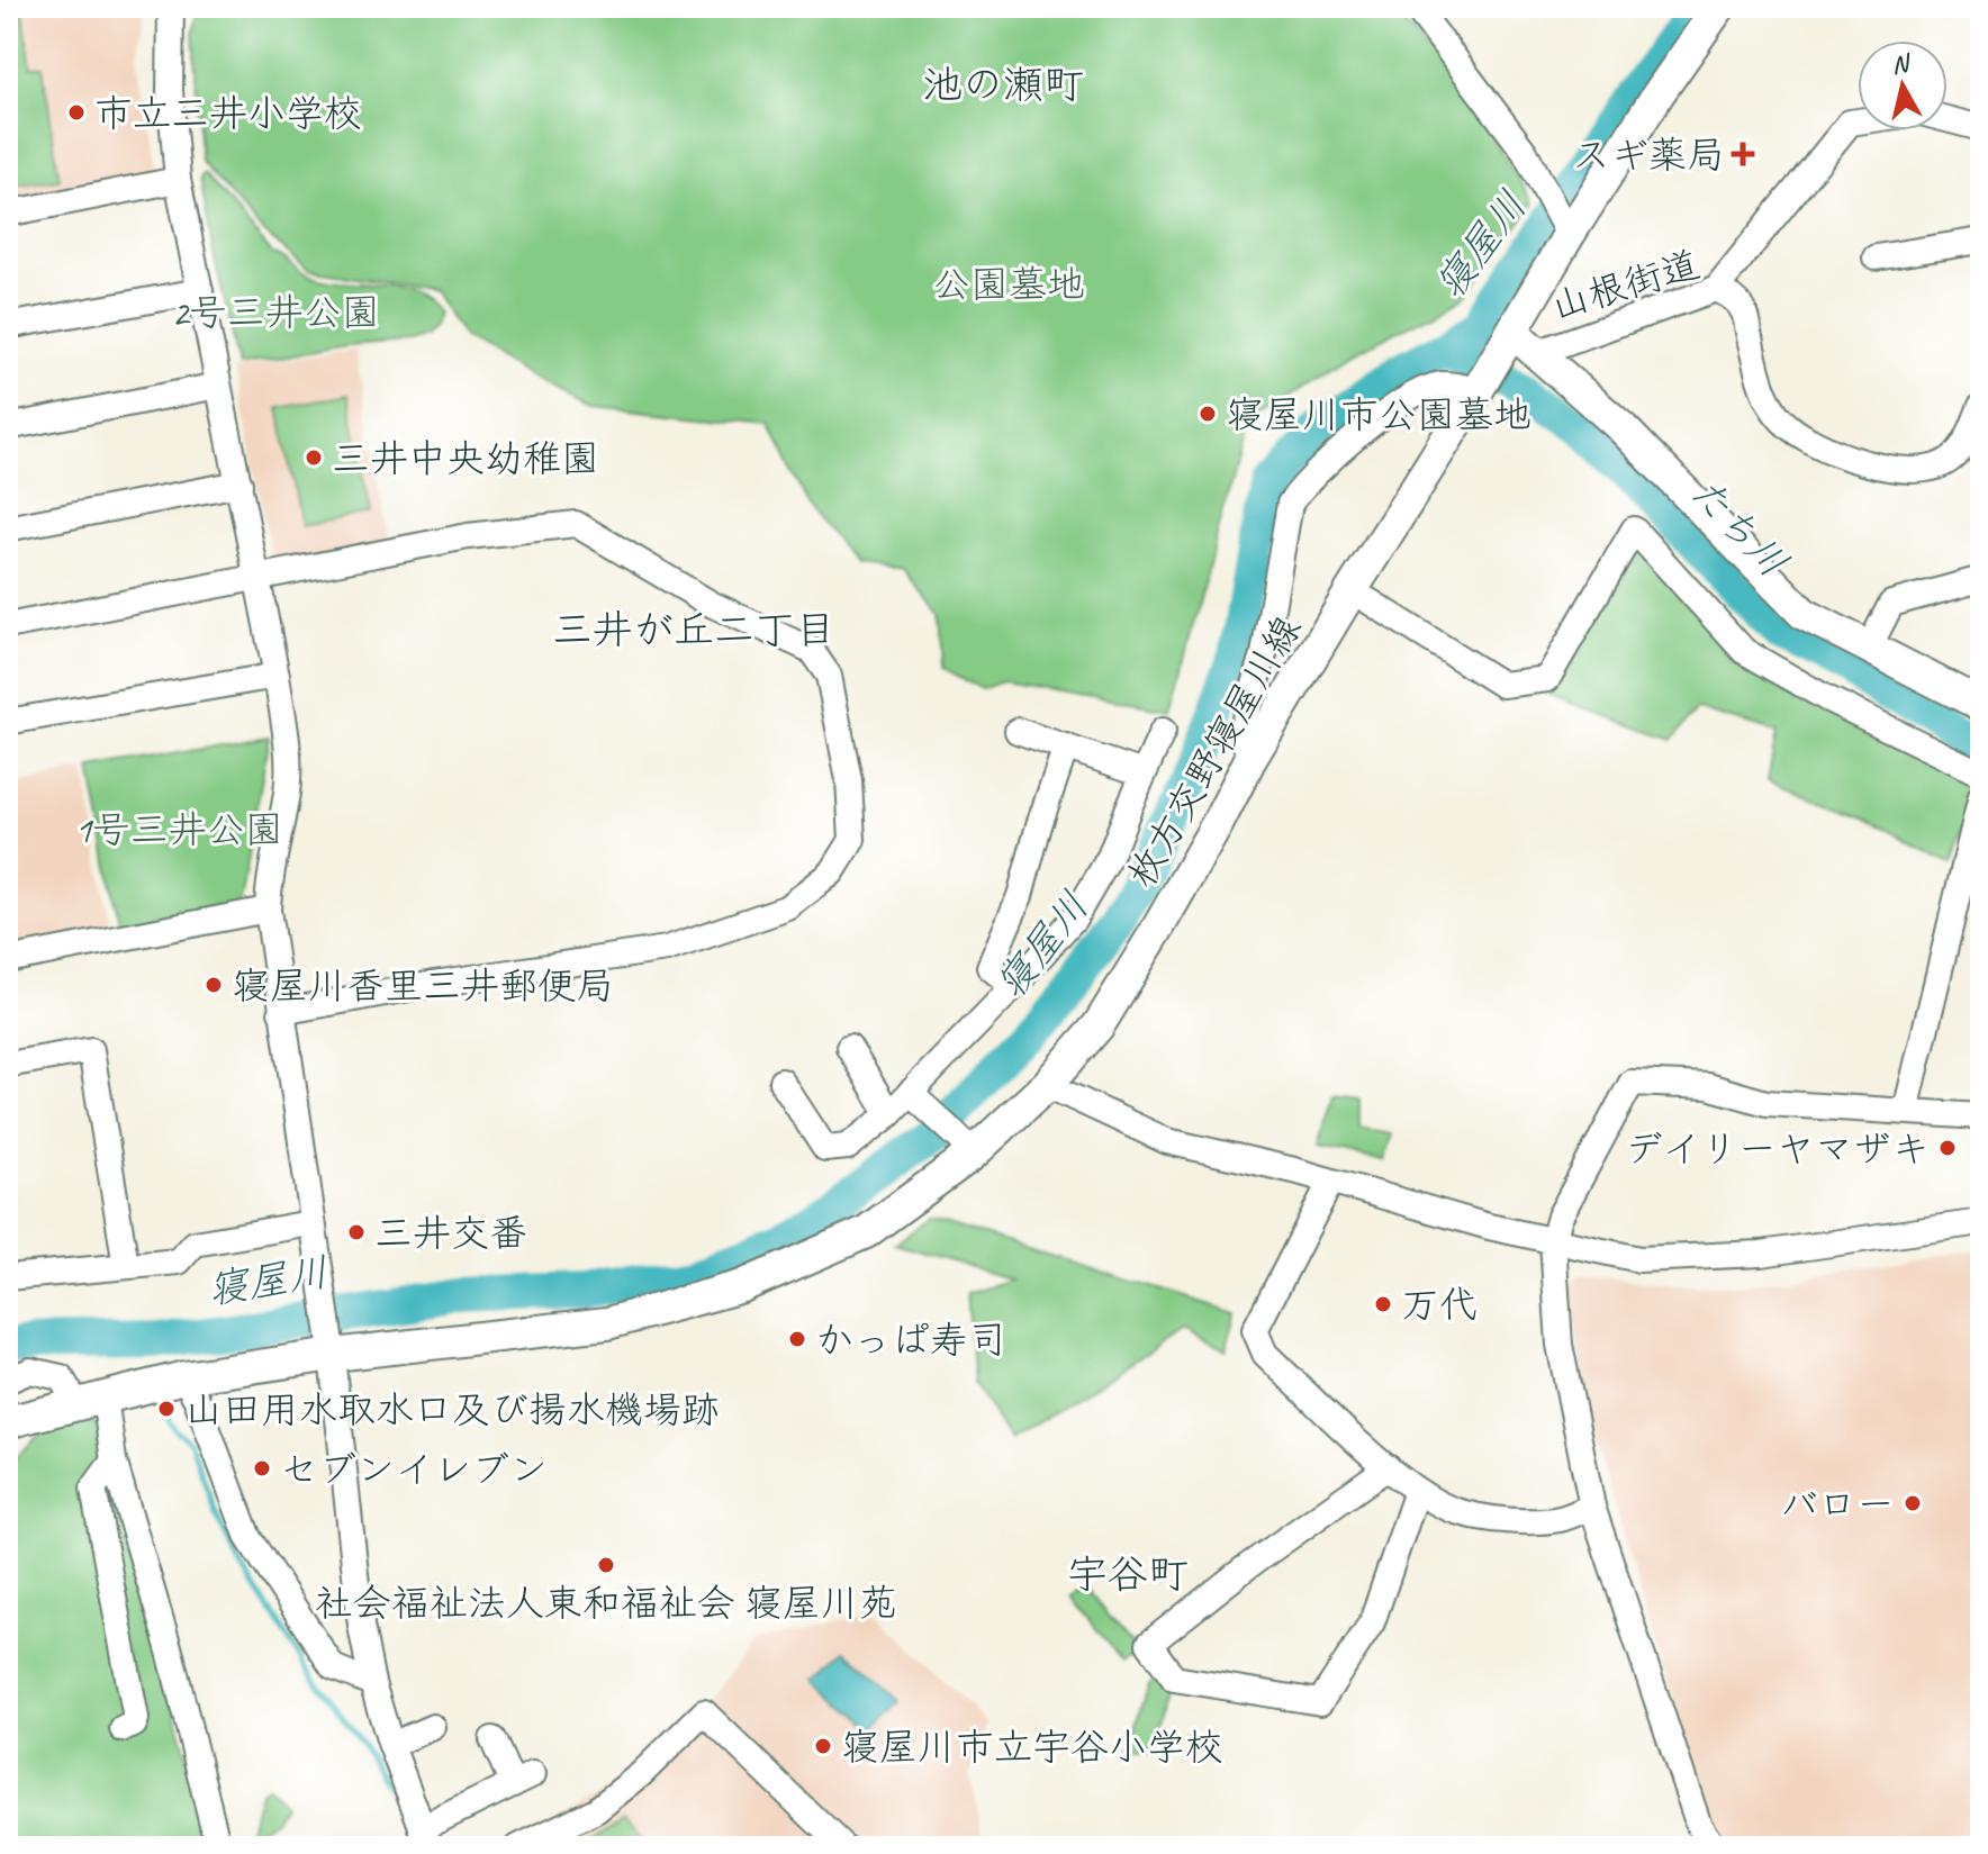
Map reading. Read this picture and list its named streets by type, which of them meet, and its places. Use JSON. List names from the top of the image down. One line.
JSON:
{"streets":{"main road":["枚方交野寝屋川線"],"street":["山根街道"]},"crossings":[["山根街道","枚方交野寝屋川線"]],"districts":["池の瀬町","三井が丘二丁目","宇谷町"],"water":["寝屋川","たち川"],"parks":["公園墓地","2号三井公園","1号三井公園"],"places":{"other":["市立三井小学校","寝屋川市公園墓地","三井中央幼稚園","寝屋川香里三井郵便局","デイリーヤマザキ","三井交番","万代","かっぱ寿司","山田用水取水口及び揚水機場跡","セブンイレブン","バロー","社会福祉法人東和福祉会 寝屋川苑","寝屋川市立宇谷小学校"],"health":["スギ薬局"]},"north":"top"}
